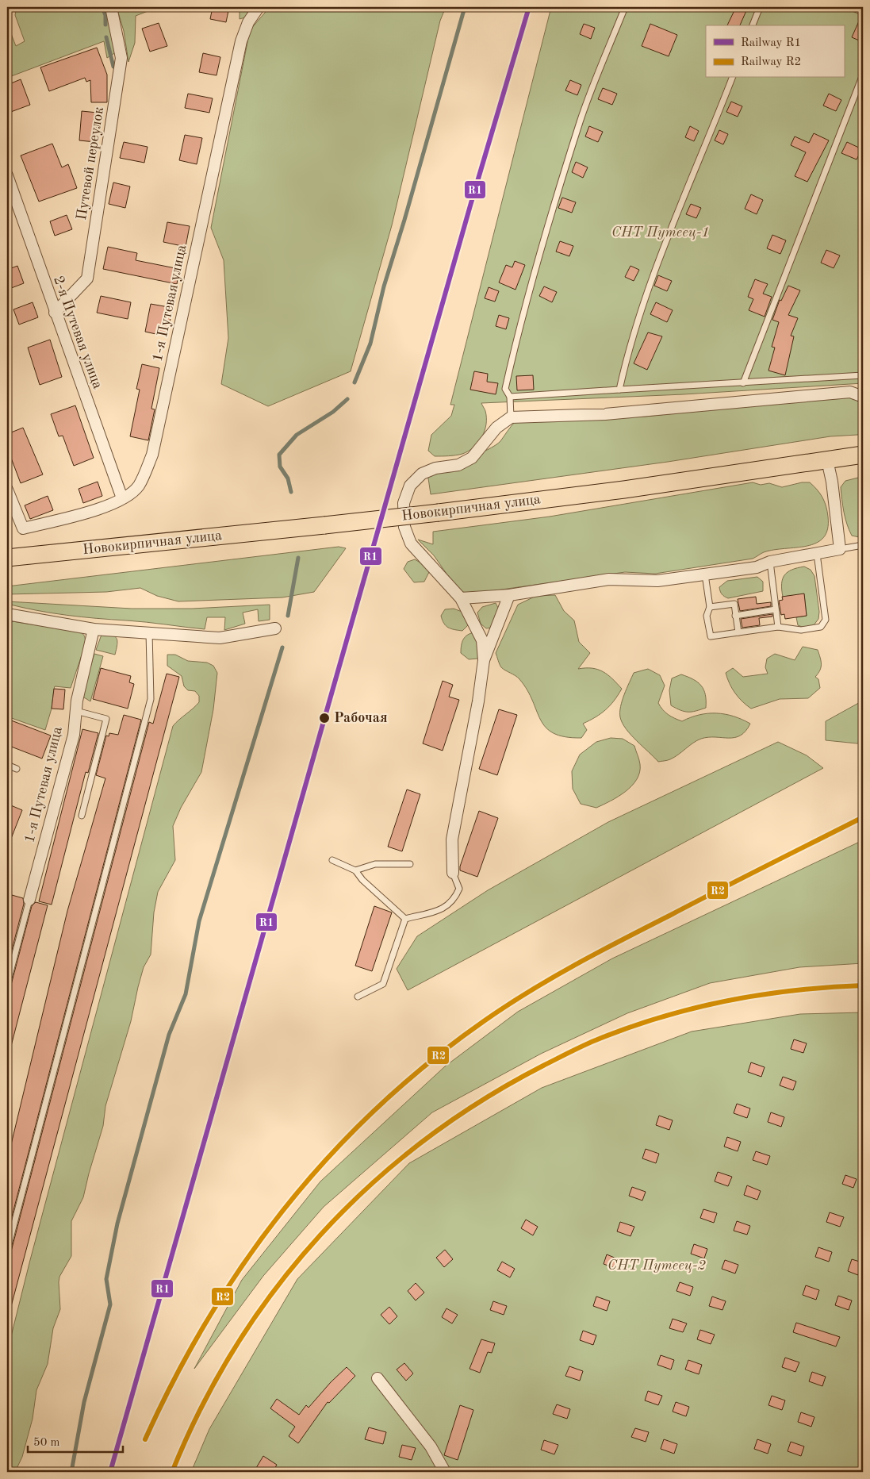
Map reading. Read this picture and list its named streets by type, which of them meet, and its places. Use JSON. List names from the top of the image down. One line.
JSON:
{"streets":{"main road":["Новокирпичная улица"],"street":["Путевой переулок","1-я Путевая улица","2-я Путевая улица"]},"crossings":[["Путевой переулок","2-я Путевая улица"],["1-я Путевая улица","2-я Путевая улица"]],"parks":["СНТ Путеец-1","СНТ Путеец-2"],"places":["Рабочая"],"lines":["rail line R1","rail line R2"],"legend":["Railway R1","Railway R2"],"scale_bar":"50 m"}
